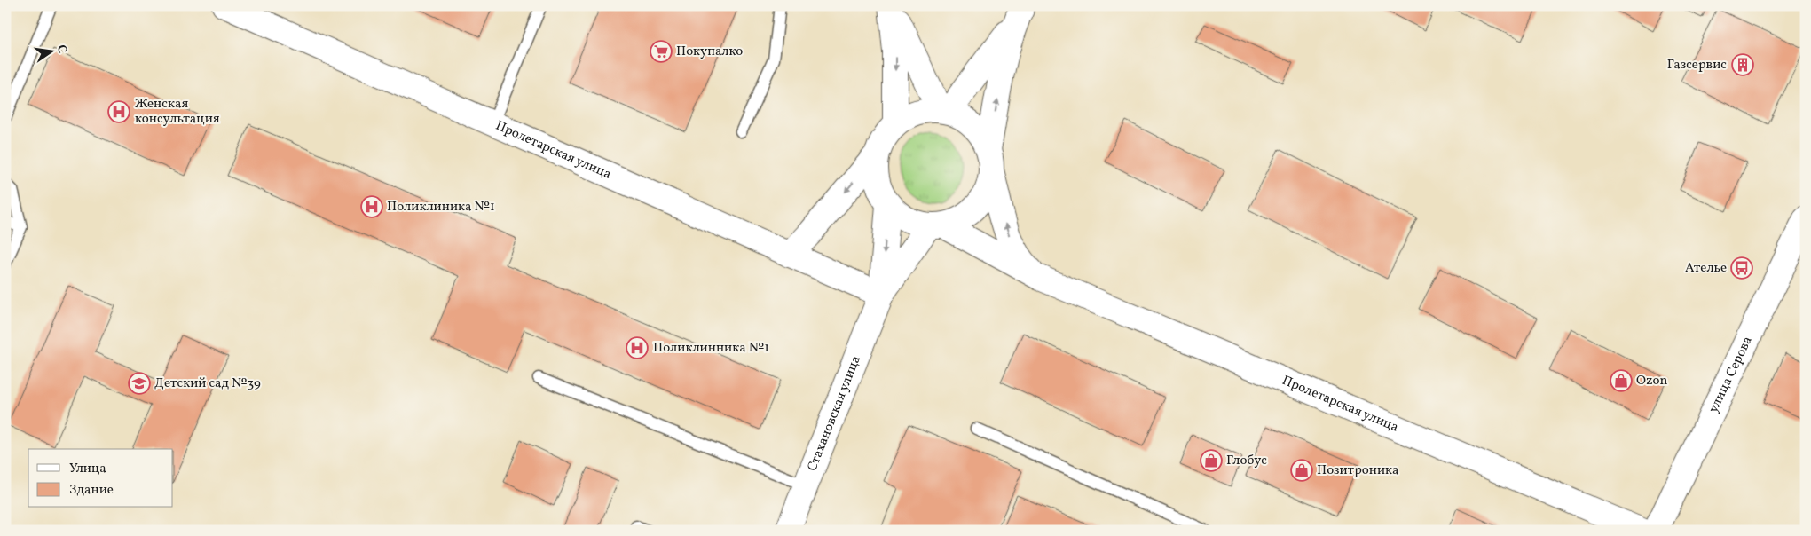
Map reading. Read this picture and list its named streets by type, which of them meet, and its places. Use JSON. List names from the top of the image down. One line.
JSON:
{"streets":{"street":["Пролетарская улица","улица Серова","Стахановская улица"]},"crossings":[["Пролетарская улица","Стахановская улица"]],"places":{"supermarket":["Покупалко"],"building":["Газсервис"],"hospital":["Женская консультация","Поликлиника №1","Поликлинника №1"],"bus stop":["Ателье"],"shop":["Ozon","Глобус","Позитроника"],"school or university":["Детский сад №39"]},"legend":["Улица","Здание"],"north":"right"}
